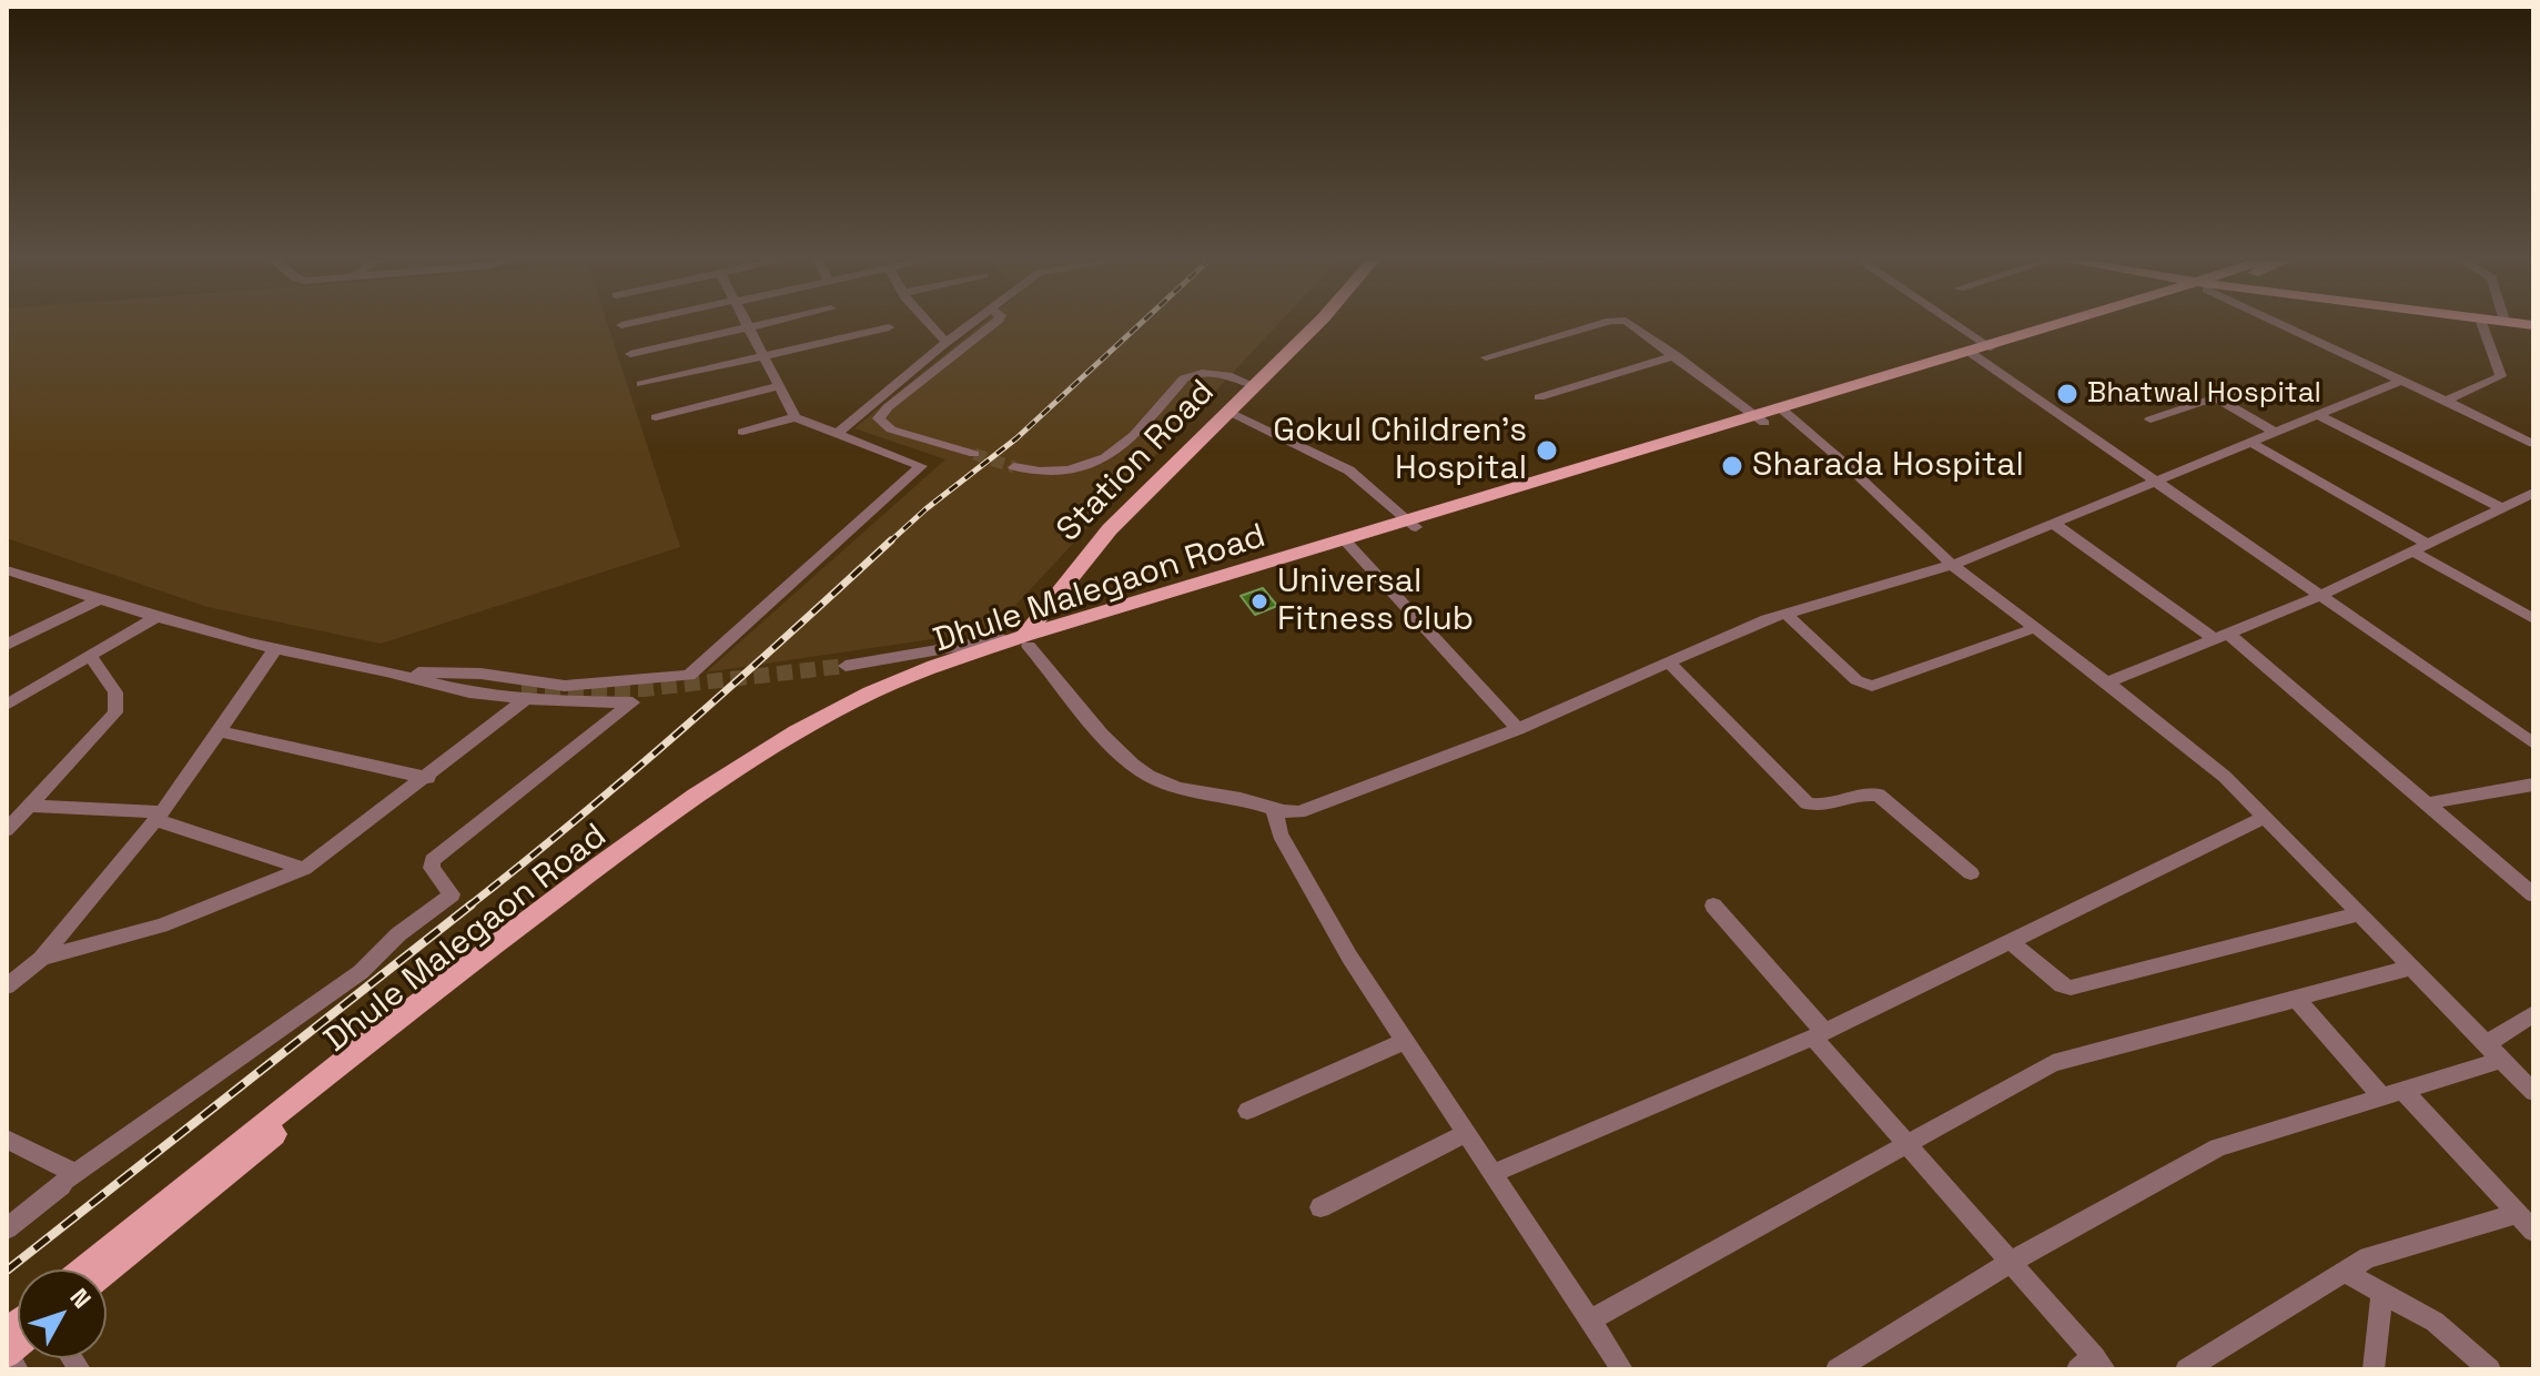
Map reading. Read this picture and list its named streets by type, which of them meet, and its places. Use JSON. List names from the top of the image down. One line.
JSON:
{"streets":{"main road":["Station Road","Dhule Malegaon Road"]},"crossings":[["Station Road","Dhule Malegaon Road"]],"places":["Bhatwal Hospital","Gokul Children's Hospital","Sharada Hospital","Universal Fitness Club"],"north":"top right"}
